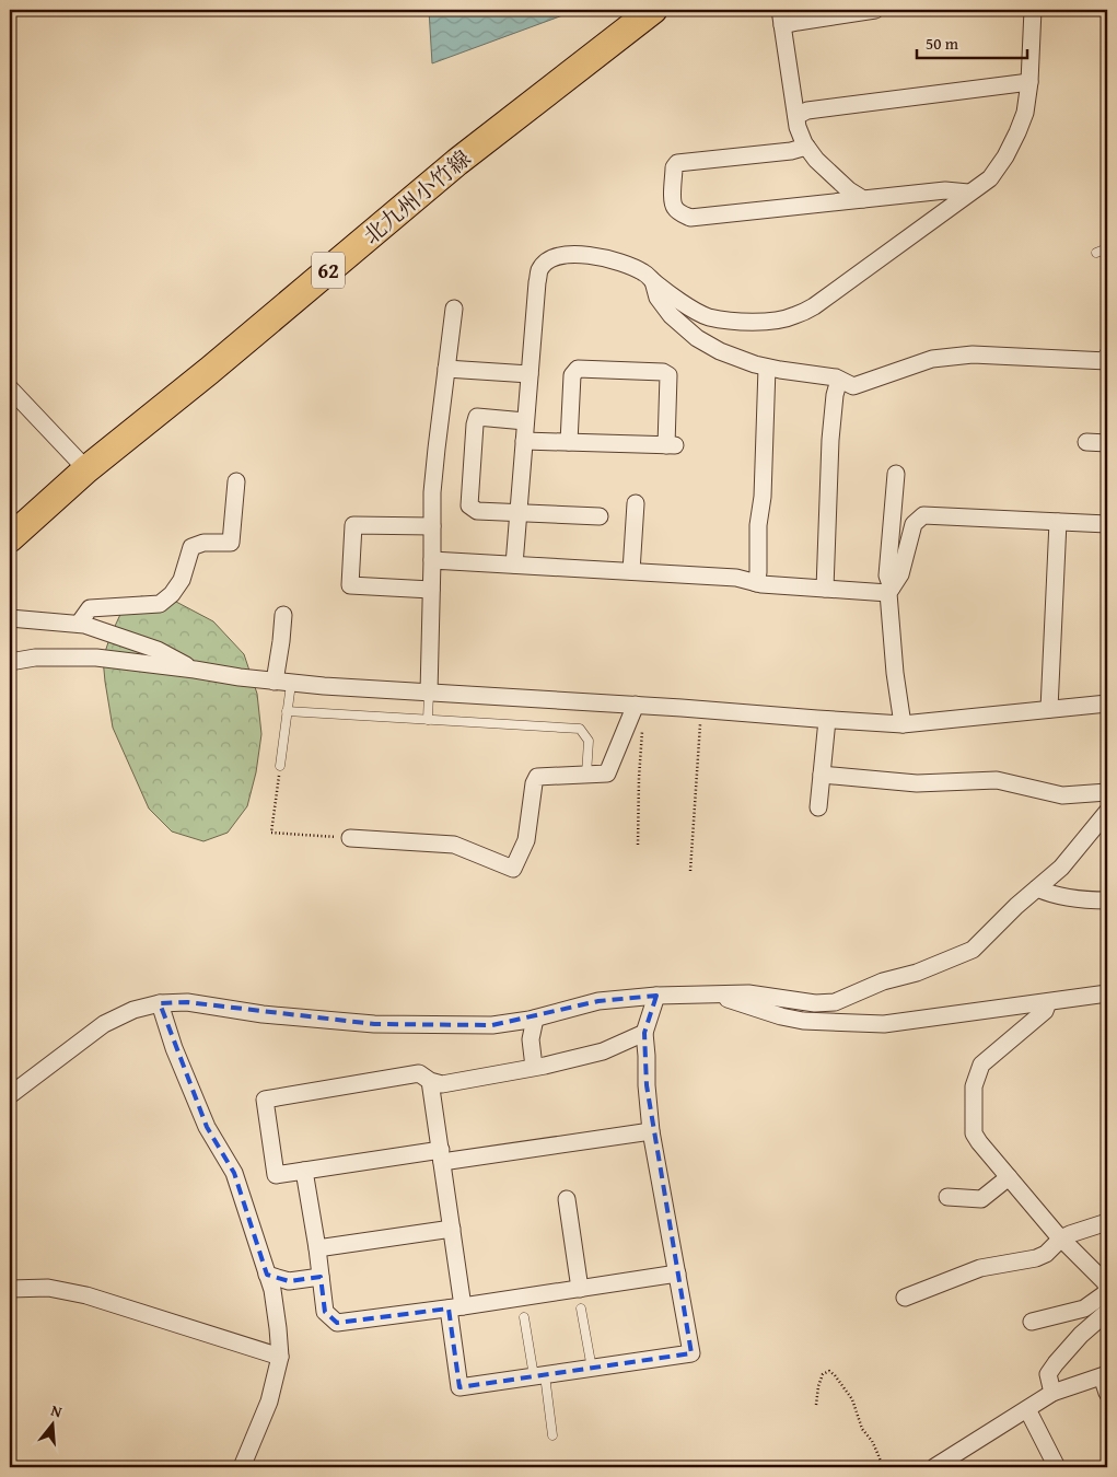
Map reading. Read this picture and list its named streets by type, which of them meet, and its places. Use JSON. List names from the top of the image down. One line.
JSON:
{"streets":{"main road":["北九州小竹線","62"]},"scale_bar":"50 m","north":"top"}
